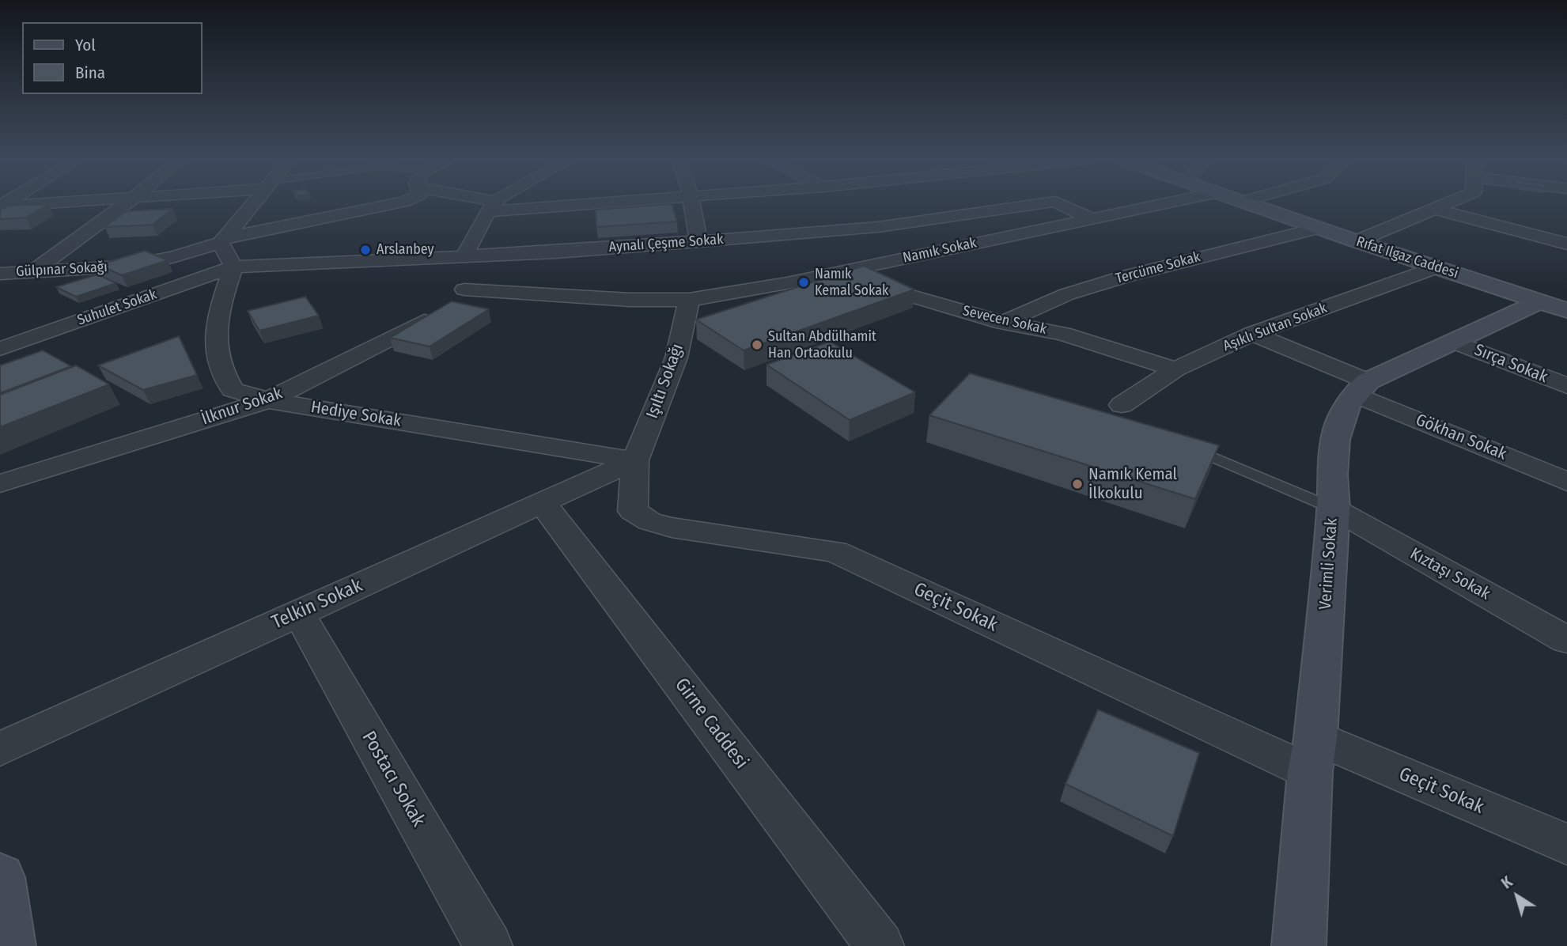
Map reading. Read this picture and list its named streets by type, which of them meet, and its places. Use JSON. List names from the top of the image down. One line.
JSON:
{"streets":{"street":["Aynalı Çeşme Sokak","Namık Sokak","Rıfat Ilgaz Caddesi","Tercüme Sokak","Gülpınar Sokağı","Suhulet Sokak","Sevecen Sokak","Aşıklı Sultan Sokak","Sırça Sokak","Işıltı Sokağı","İlknur Sokak","Hediye Sokak","Gökhan Sokak","Verimli Sokak","Kıztaşı Sokak","Telkin Sokak","Geçit Sokak","Girne Caddesi","Postacı Sokak"]},"crossings":[["Aynalı Çeşme Sokak","Namık Sokak"],["Aynalı Çeşme Sokak","Suhulet Sokak"],["Aynalı Çeşme Sokak","Hediye Sokak"],["Namık Sokak","Sevecen Sokak"],["Namık Sokak","Işıltı Sokağı"],["Namık Sokak","İlknur Sokak"],["Rıfat Ilgaz Caddesi","Tercüme Sokak"],["Rıfat Ilgaz Caddesi","Aşıklı Sultan Sokak"],["Tercüme Sokak","Sevecen Sokak"],["Suhulet Sokak","Hediye Sokak"],["Sevecen Sokak","Aşıklı Sultan Sokak"],["Aşıklı Sultan Sokak","Gökhan Sokak"],["Işıltı Sokağı","Hediye Sokak"],["Işıltı Sokağı","Telkin Sokak"],["Işıltı Sokağı","Geçit Sokak"],["İlknur Sokak","Hediye Sokak"],["Hediye Sokak","Telkin Sokak"],["Hediye Sokak","Geçit Sokak"],["Gökhan Sokak","Verimli Sokak"],["Verimli Sokak","Kıztaşı Sokak"],["Verimli Sokak","Geçit Sokak"],["Telkin Sokak","Geçit Sokak"],["Telkin Sokak","Girne Caddesi"],["Telkin Sokak","Postacı Sokak"]],"places":["Arslanbey","Namık Kemal Sokak","Sultan Abdülhamit Han Ortaokulu","Namık Kemal İlkokulu"],"legend":["Yol","Bina"],"north":"top left"}
